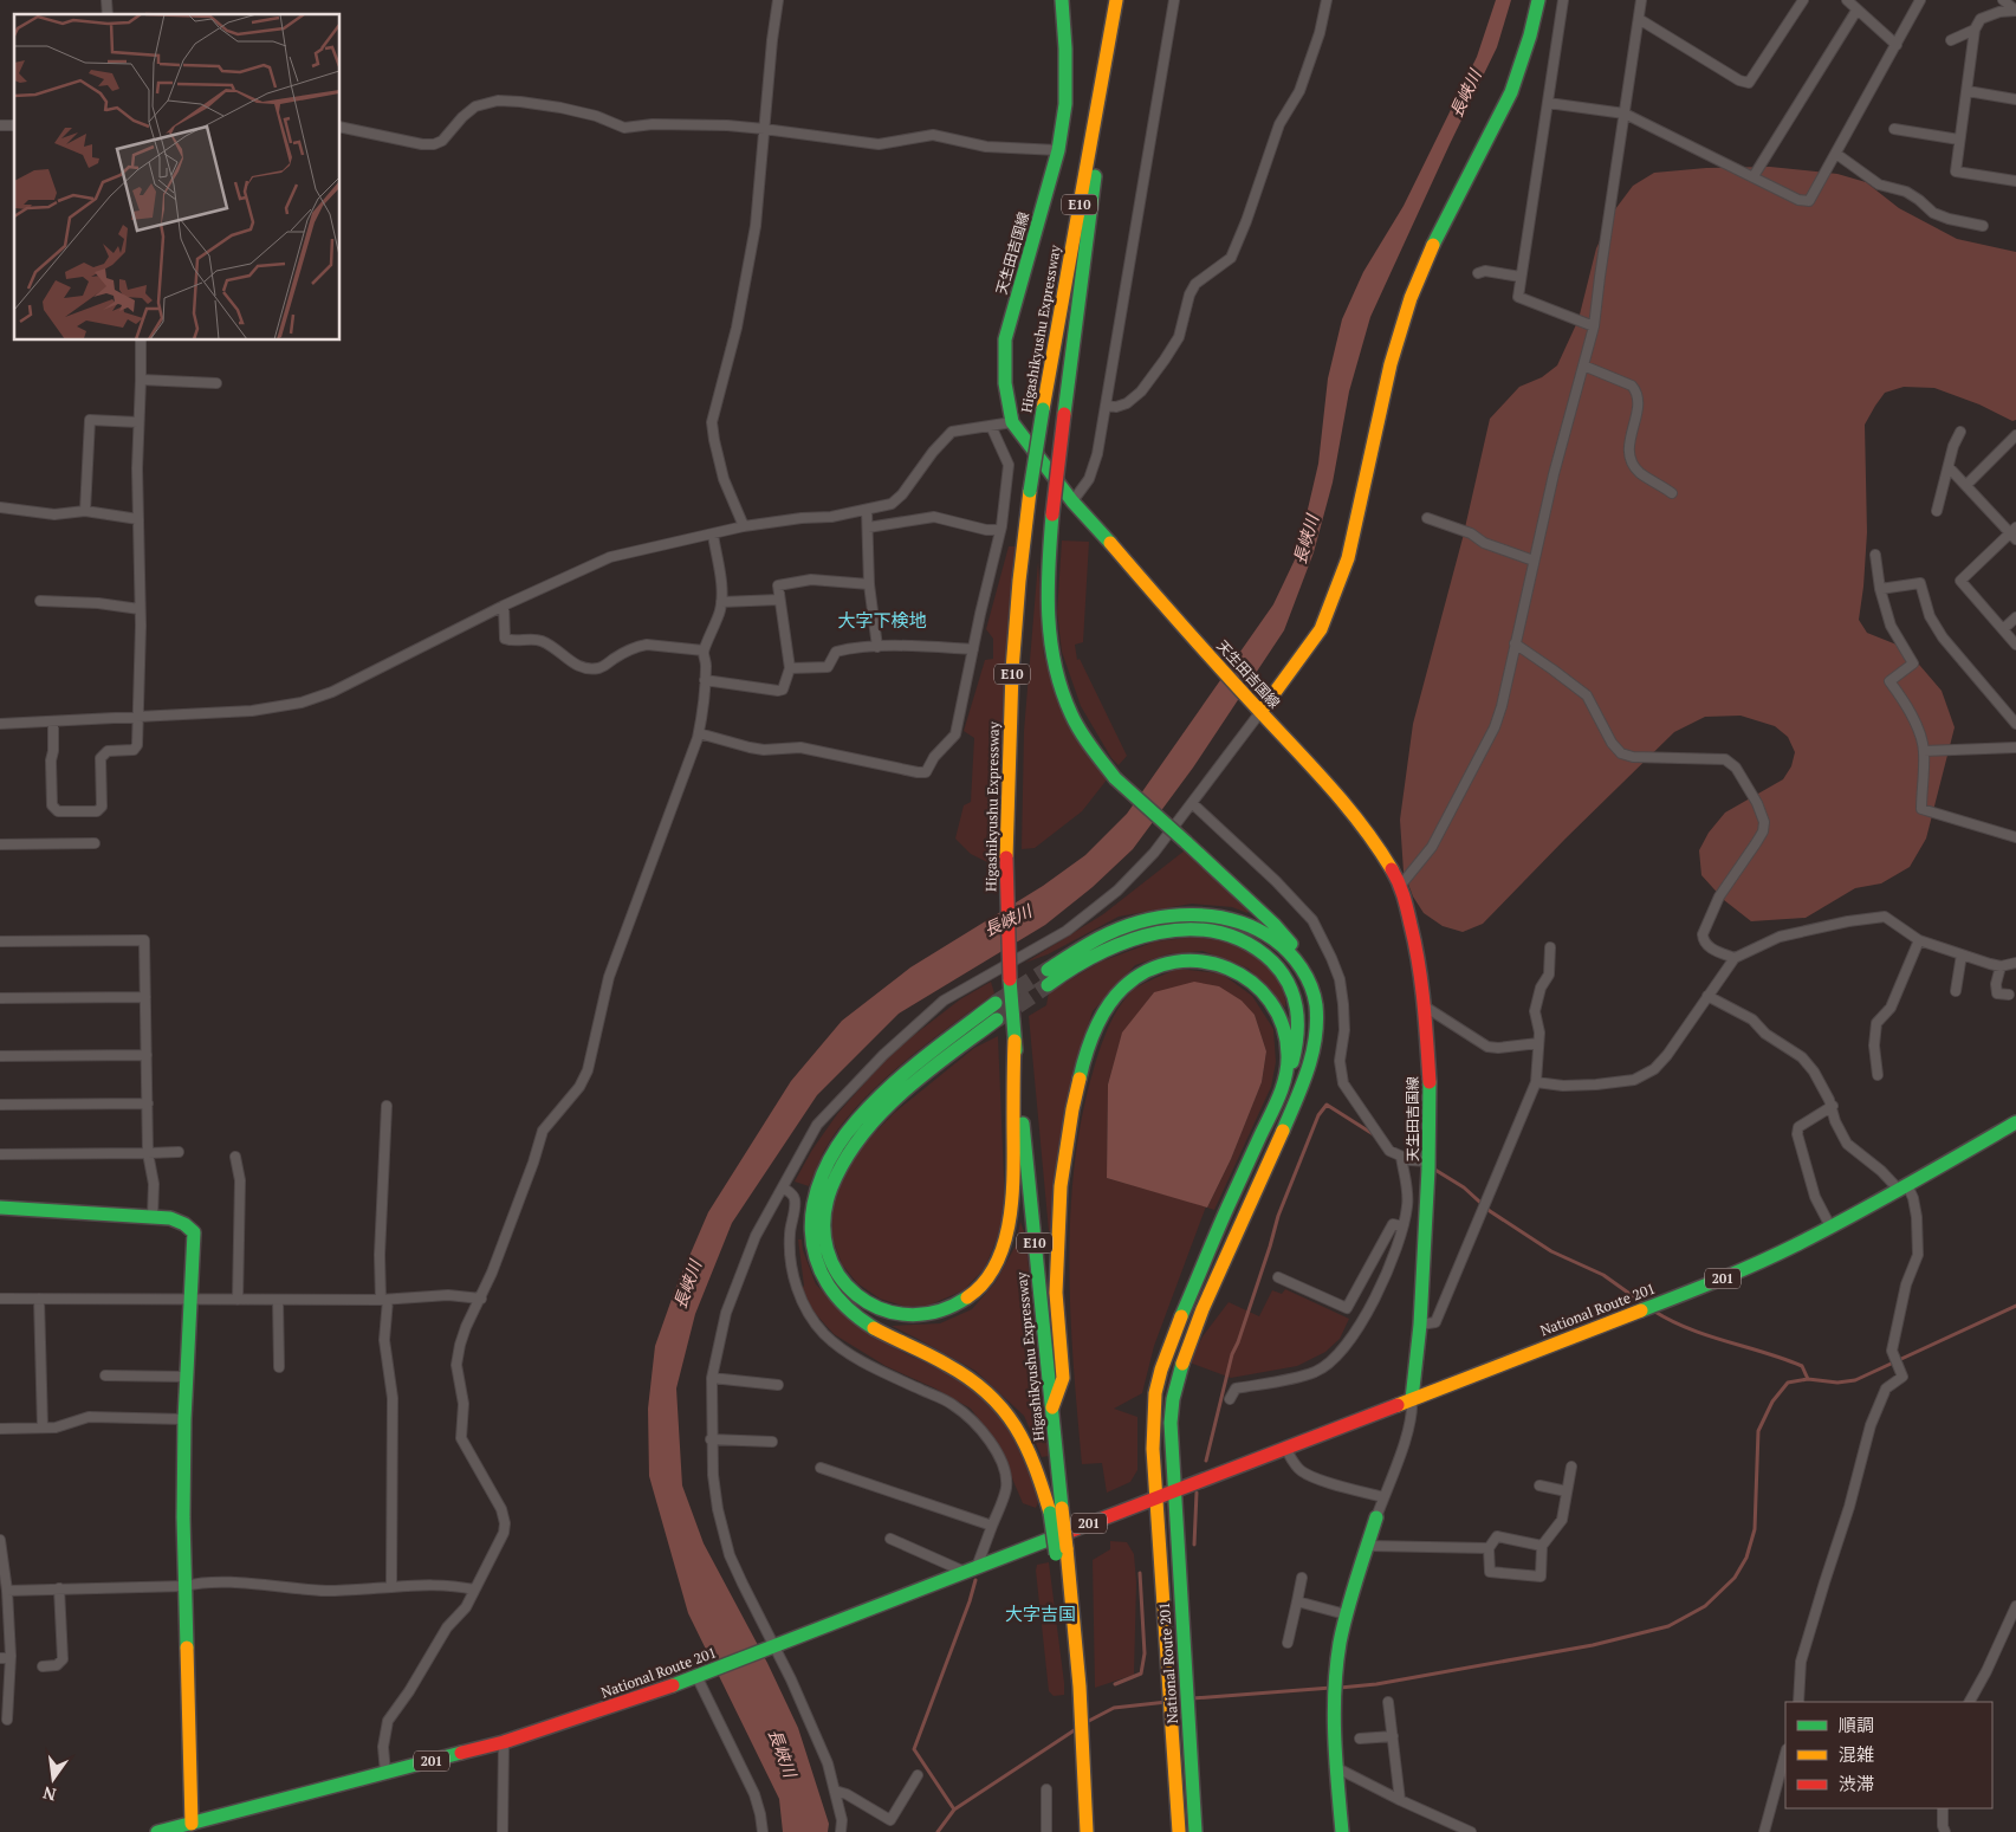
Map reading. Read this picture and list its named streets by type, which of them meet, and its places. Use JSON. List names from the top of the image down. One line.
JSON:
{"streets":{"main road":["E10","天生田吉国線","Higashikyushu Expressway","201","National Route 201"]},"crossings":[["天生田吉国線","National Route 201"]],"districts":["大字下検地","大字吉国"],"water":["長峡川"],"legend":["順調","混雑","渋滞"],"north":"bottom"}
